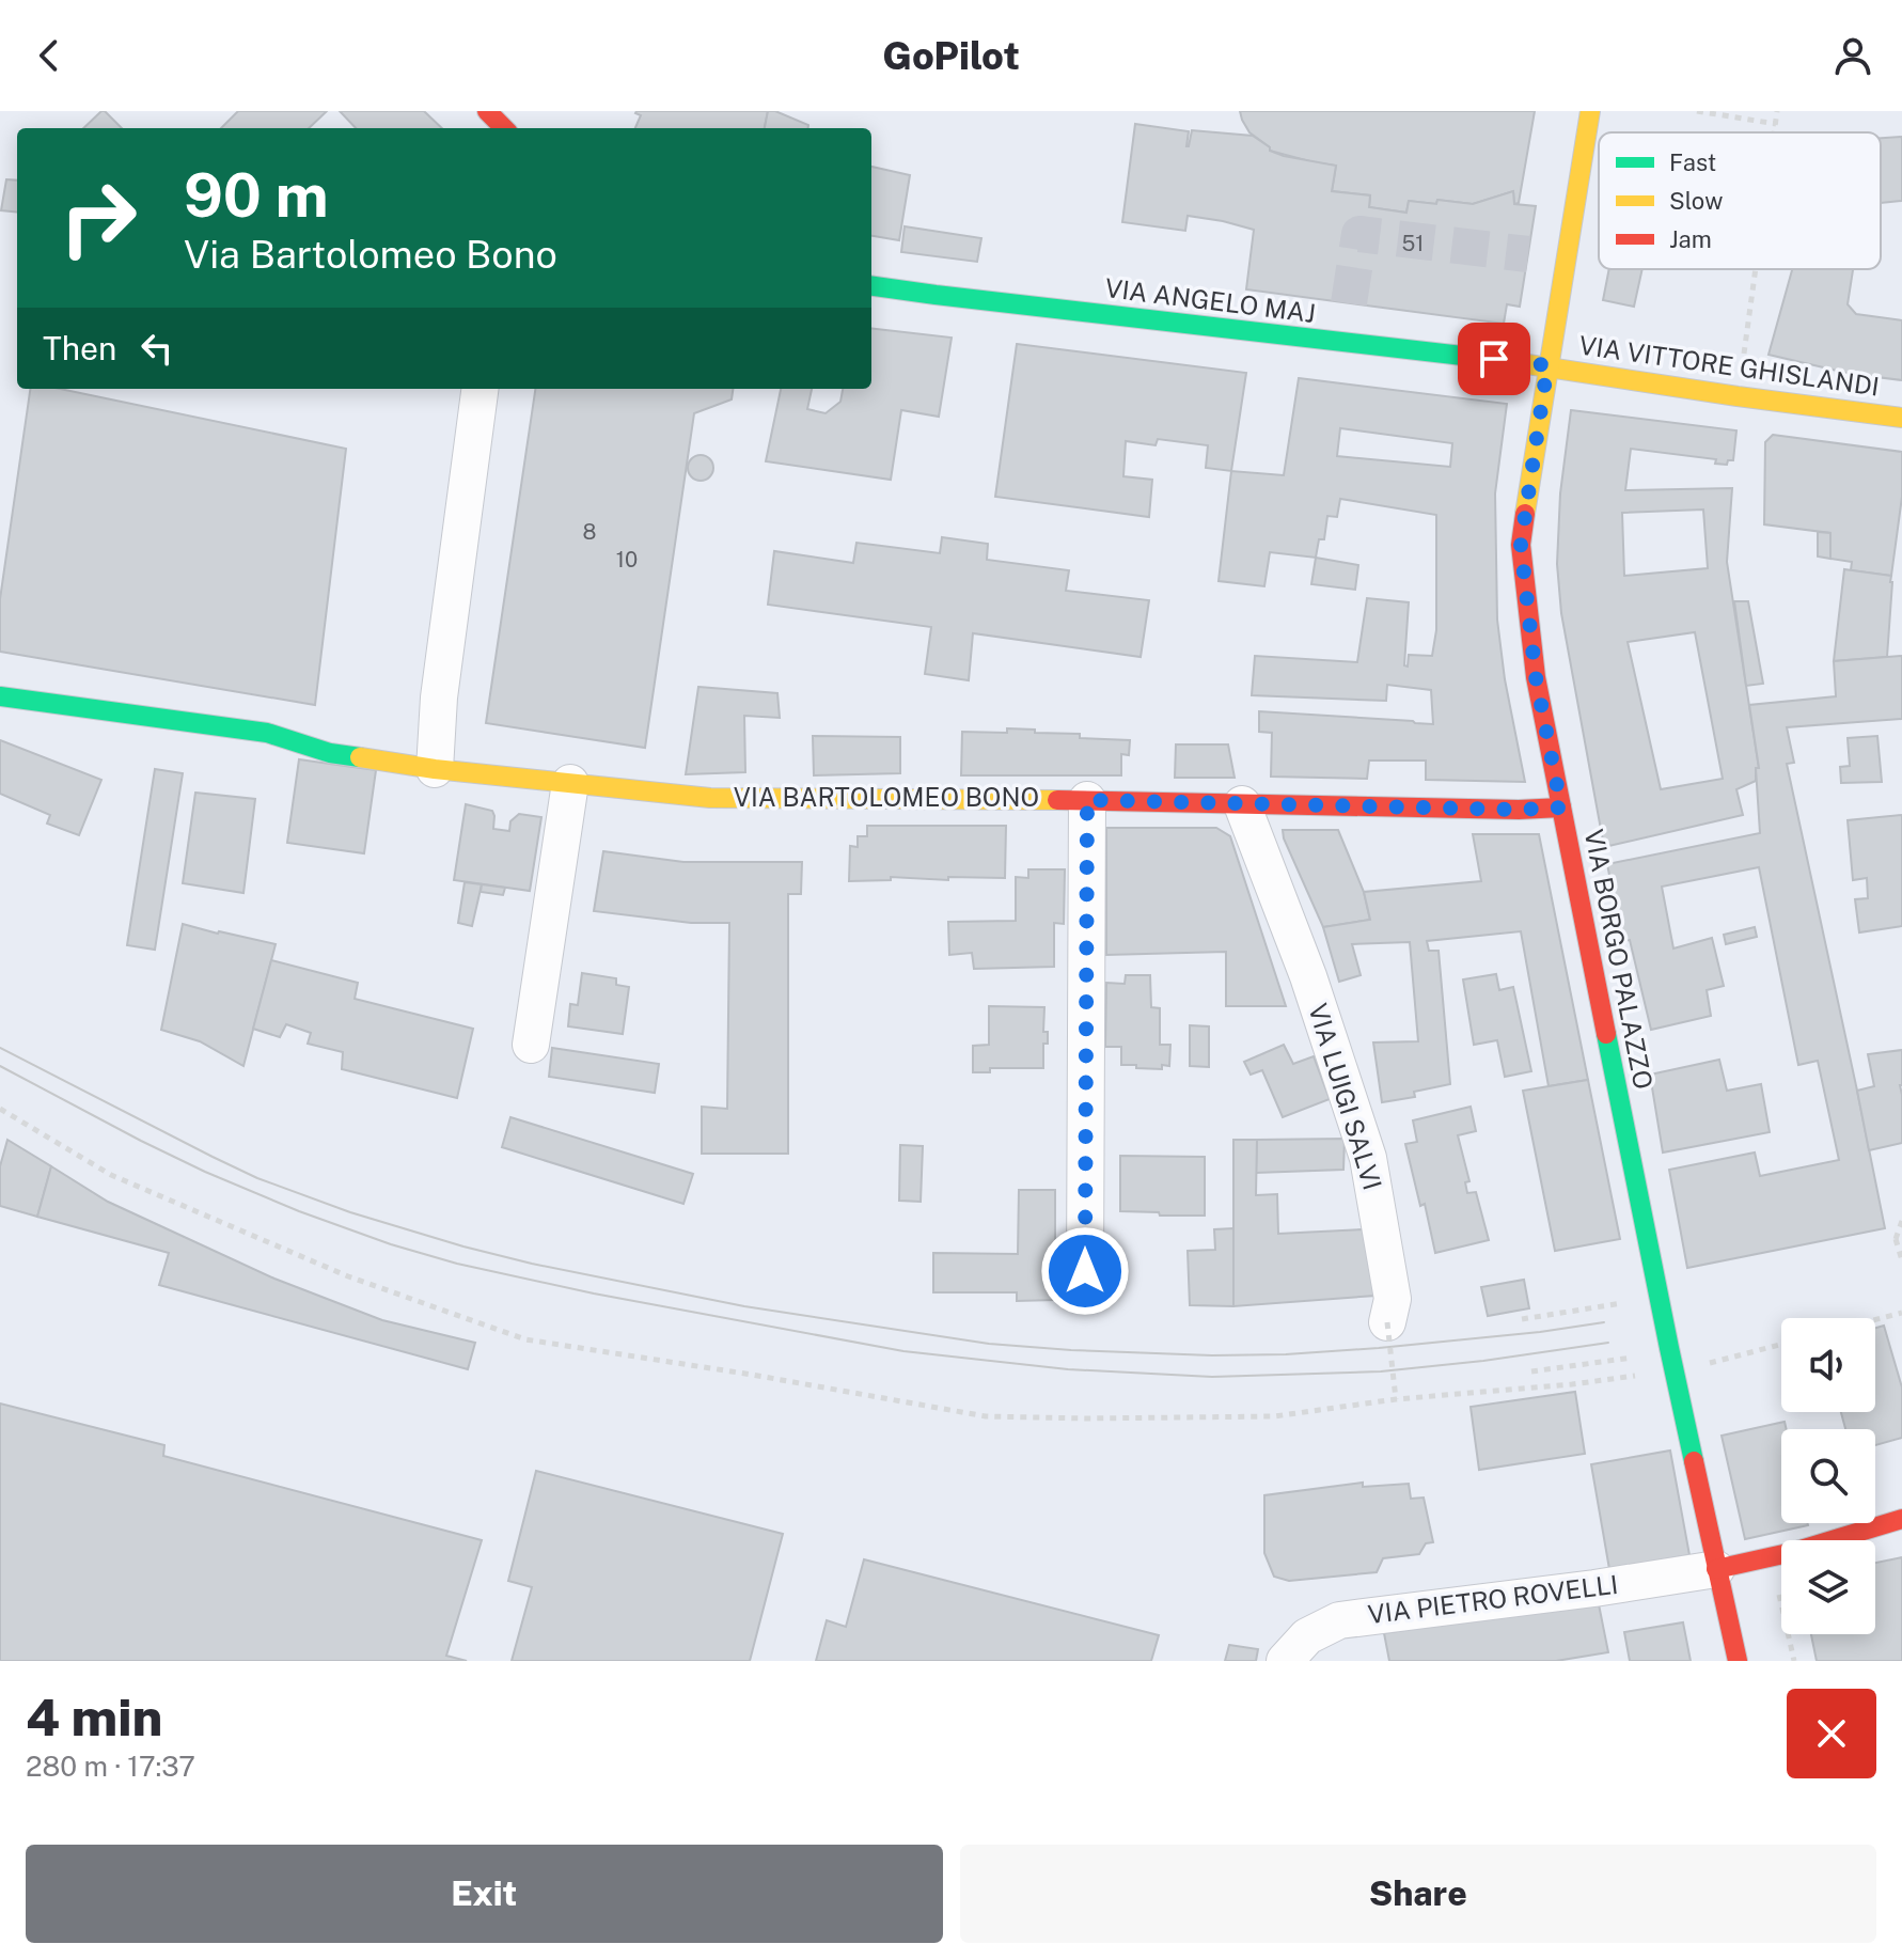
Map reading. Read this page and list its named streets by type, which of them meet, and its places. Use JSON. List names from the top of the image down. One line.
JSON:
{"streets":{"street":["VIA ANGELO MAJ","VIA VITTORE GHISLANDI","VIA BARTOLOMEO BONO","VIA BORGO PALAZZO","VIA LUIGI SALVI","VIA PIETRO ROVELLI"]},"crossings":[["VIA ANGELO MAJ","VIA VITTORE GHISLANDI"],["VIA ANGELO MAJ","VIA BORGO PALAZZO"],["VIA VITTORE GHISLANDI","VIA BORGO PALAZZO"],["VIA BARTOLOMEO BONO","VIA BORGO PALAZZO"],["VIA BARTOLOMEO BONO","VIA LUIGI SALVI"],["VIA BORGO PALAZZO","VIA PIETRO ROVELLI"]],"house_numbers":["51","8","10"],"legend":["Fast","Slow","Jam"],"page":{"header":"GoPilot","turn":["90 m","Via Bartolomeo Bono"],"then":"Then","heading":["4 min","280 m · 17:37"],"buttons":["Exit","Share"]}}
